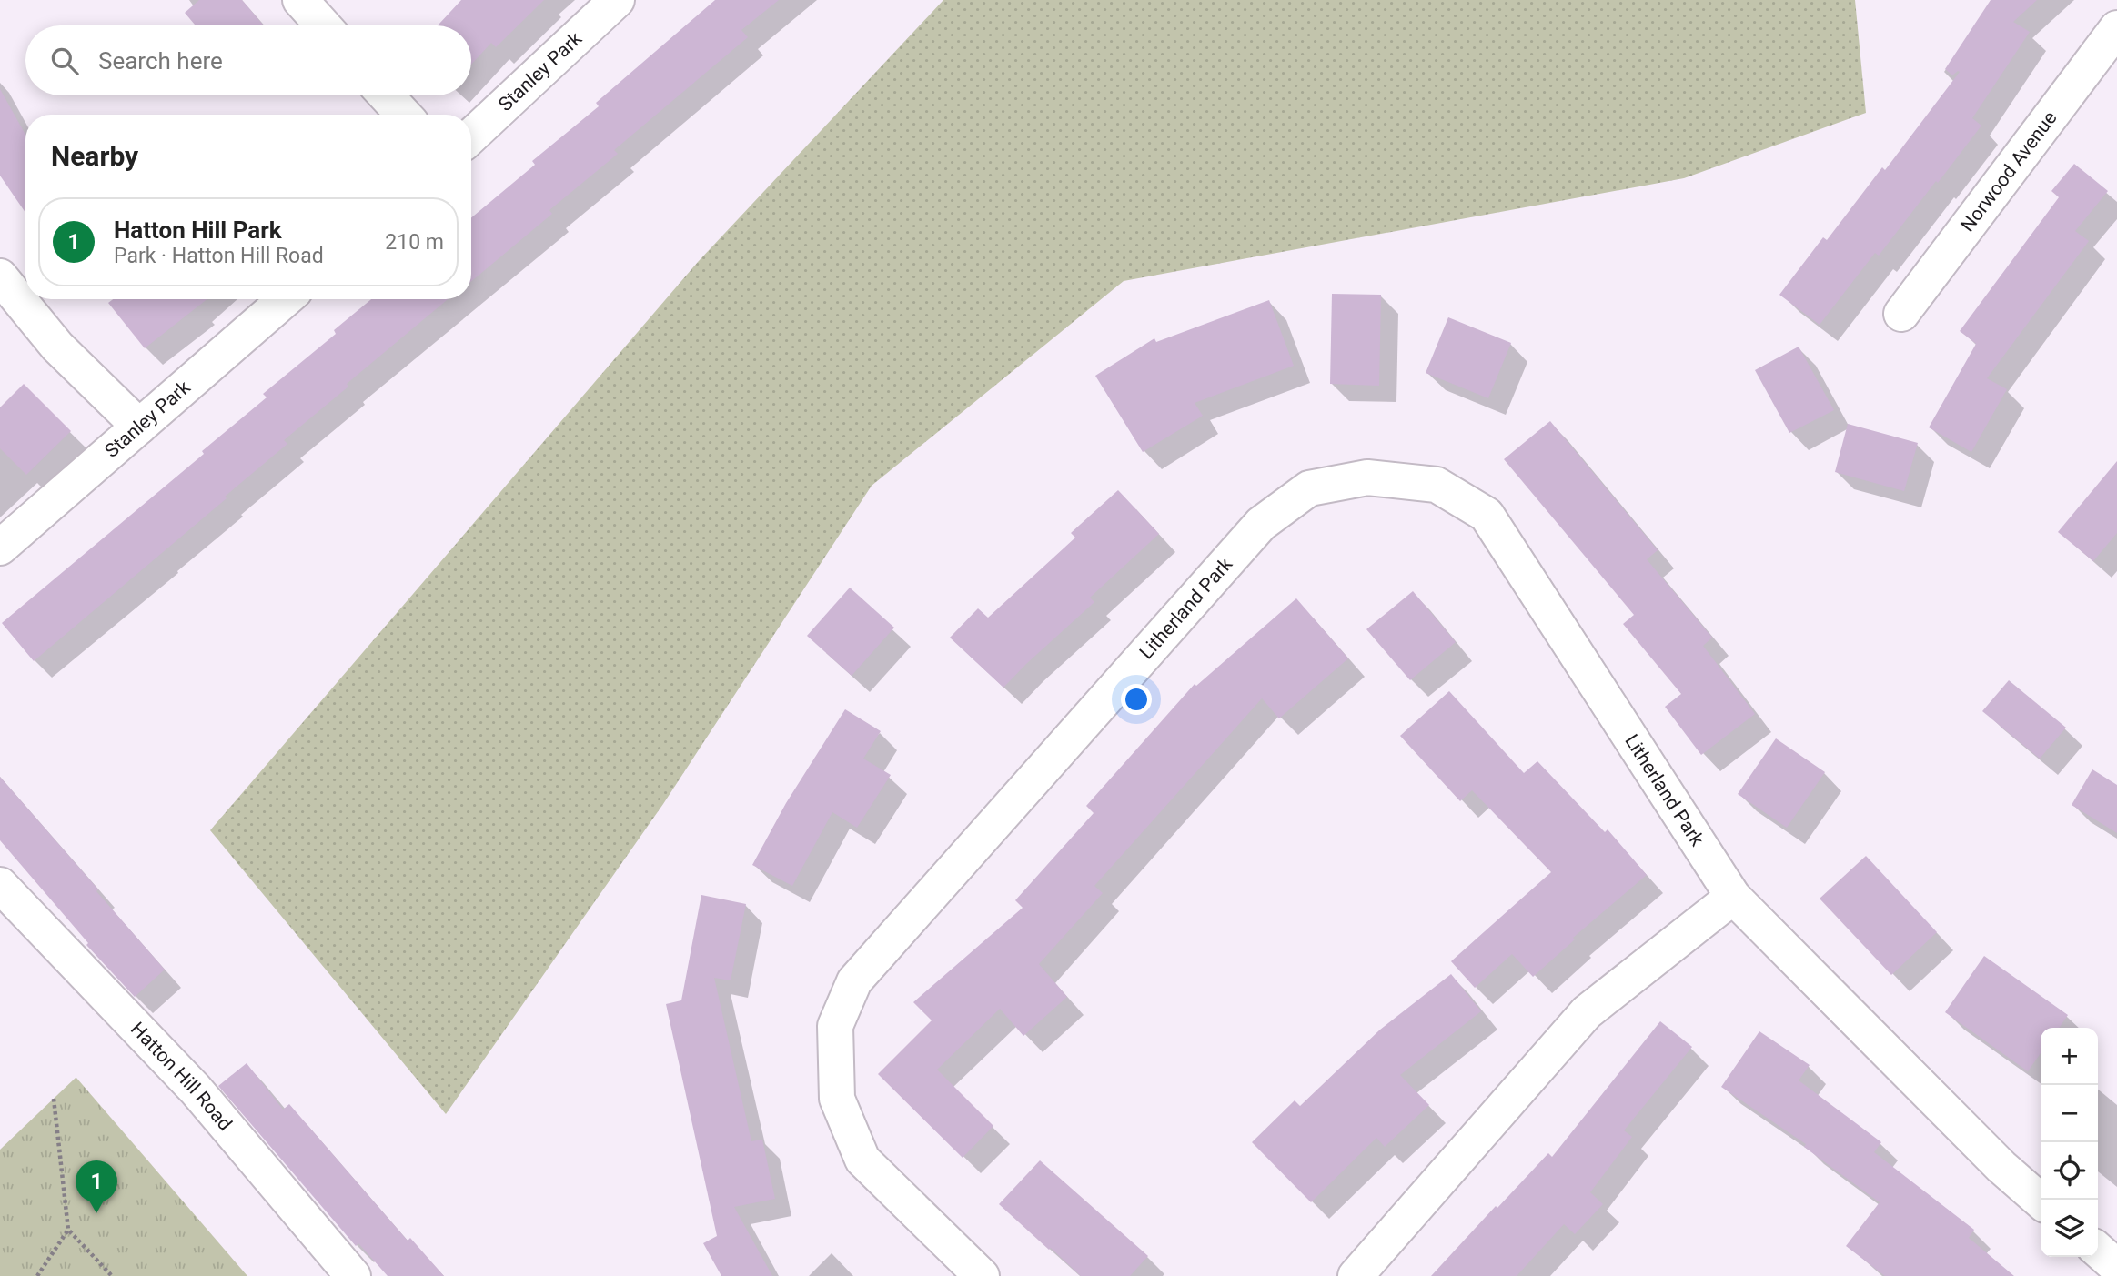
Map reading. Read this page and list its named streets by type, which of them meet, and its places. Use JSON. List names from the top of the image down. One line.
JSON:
{"streets":{"street":["Stanley Park","Norwood Avenue","Litherland Park","Hatton Hill Road"]},"page":{"search":"Search here","heading":"Nearby","list":[{"mark":"1","name":"Hatton Hill Park","note":"Park · Hatton Hill Road","value":"210 m"}],"map_buttons":["+","−"],"pins":"1"}}
